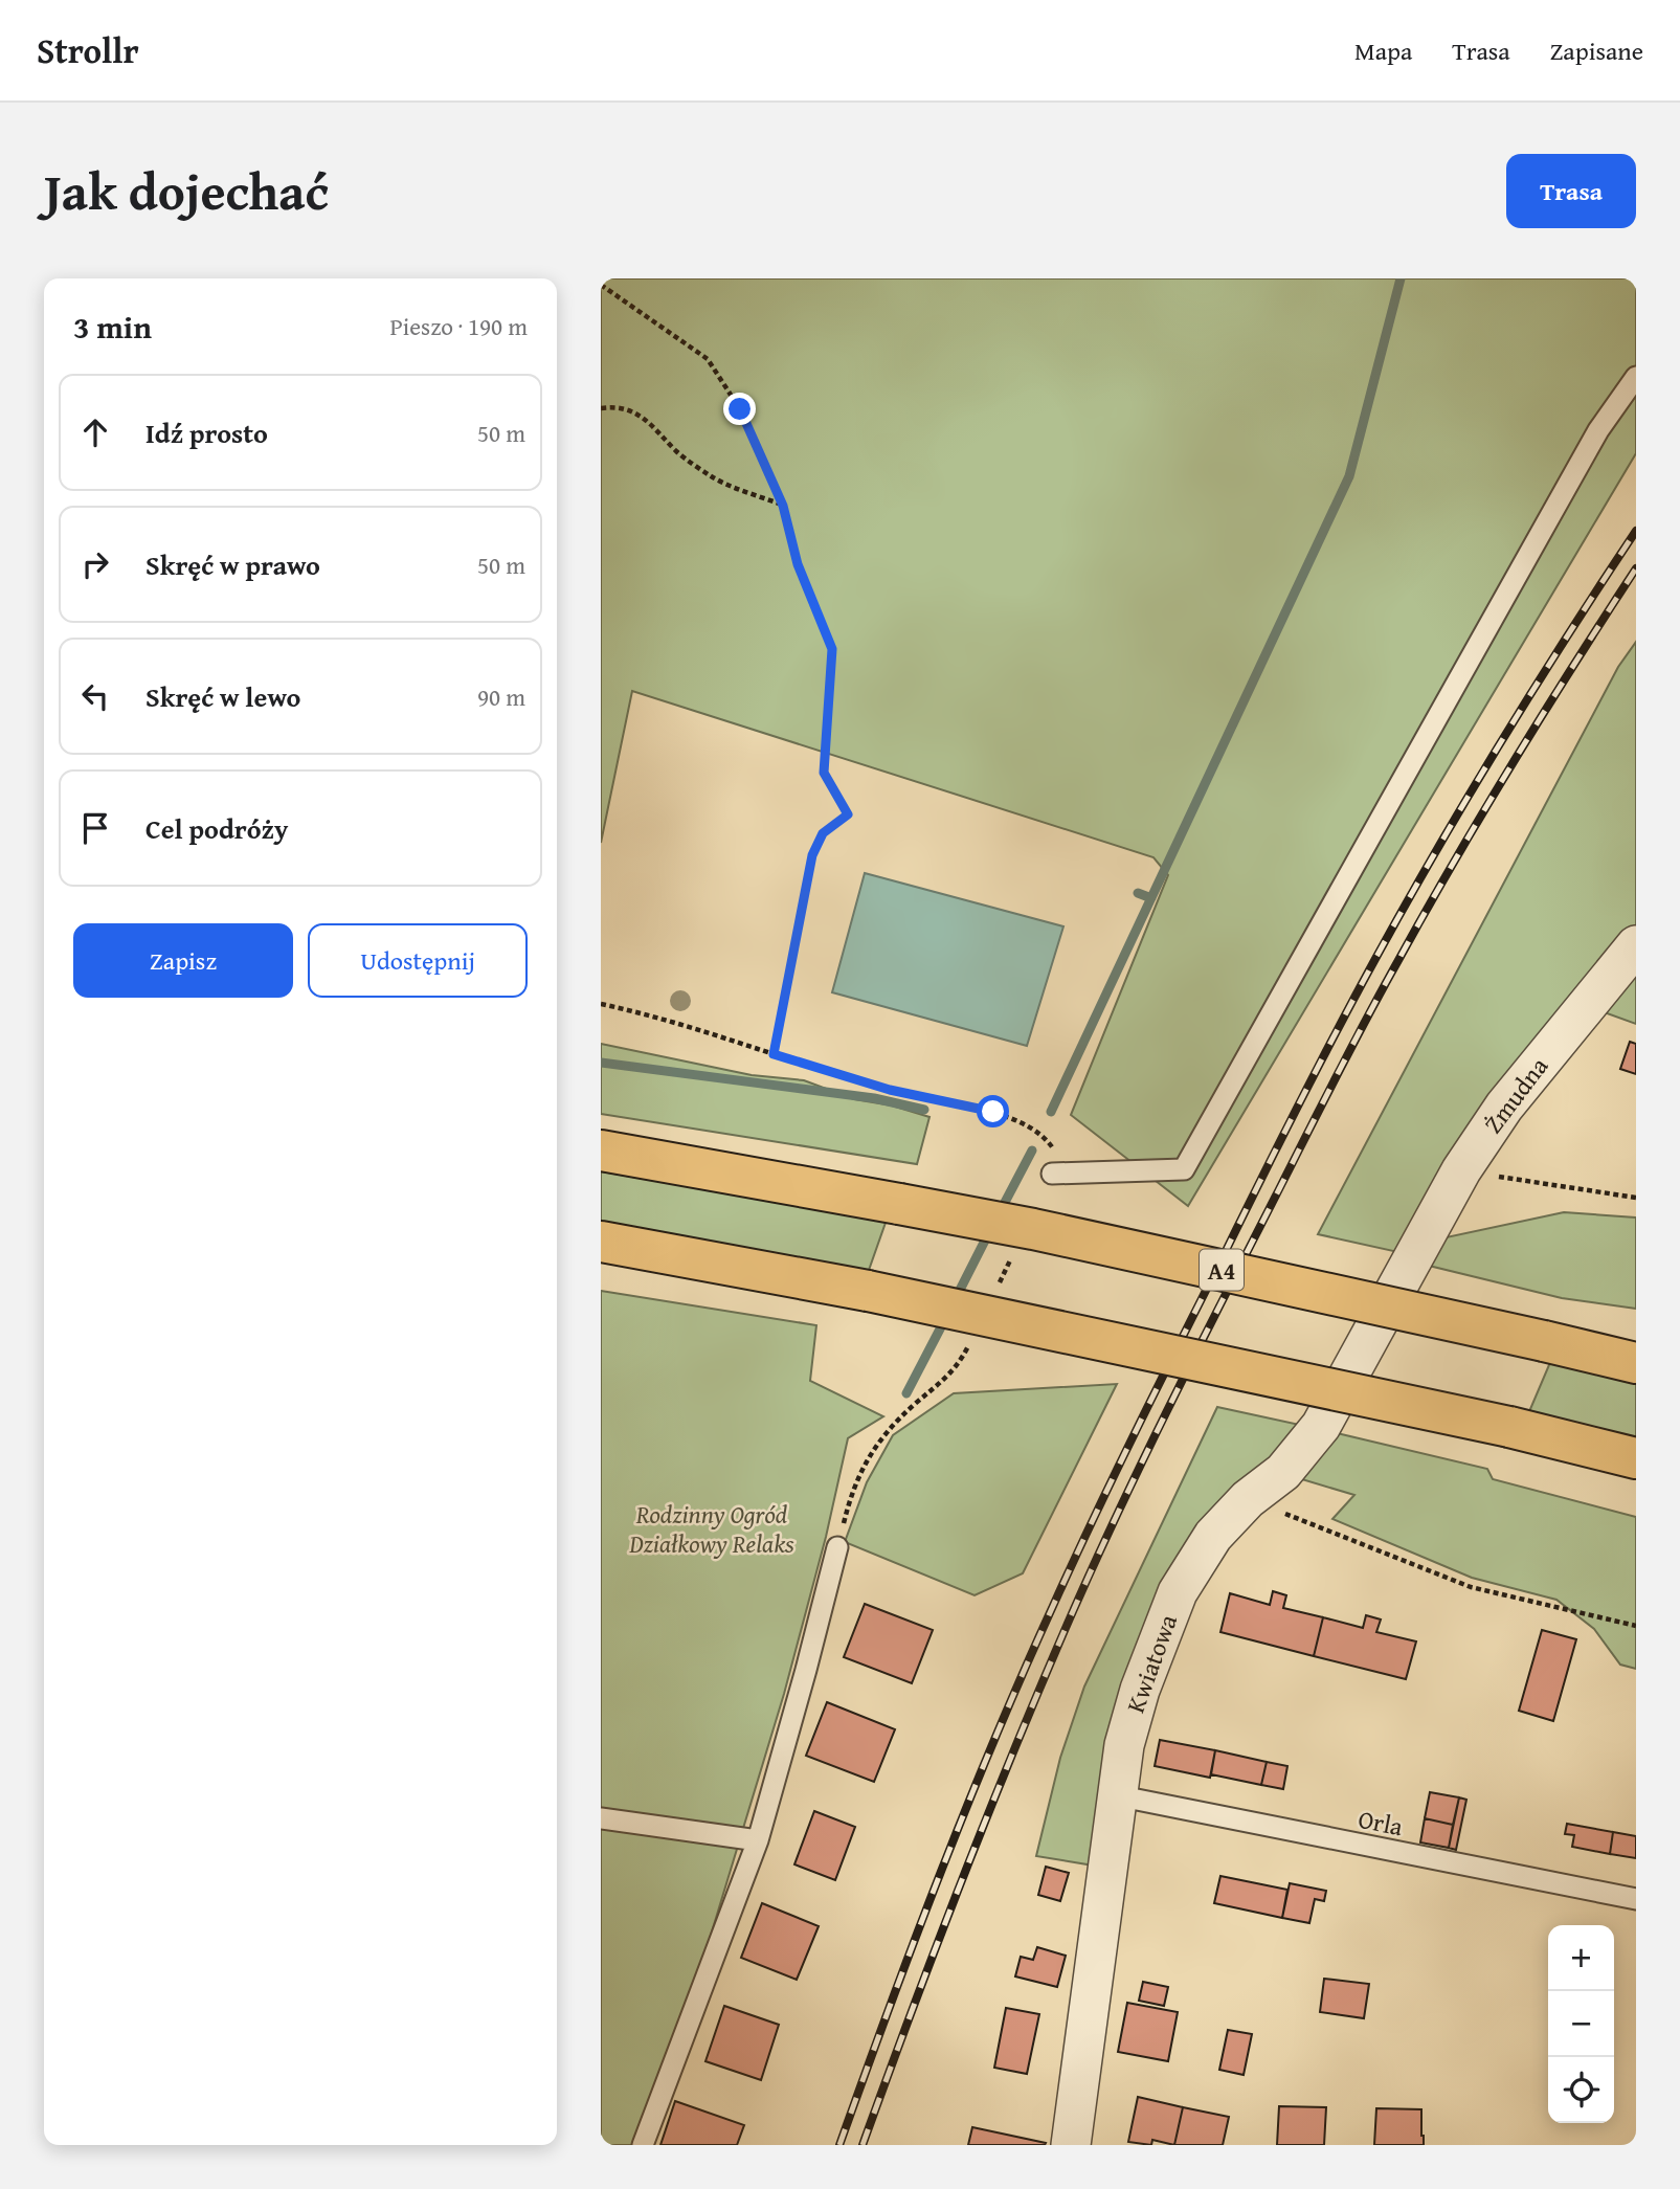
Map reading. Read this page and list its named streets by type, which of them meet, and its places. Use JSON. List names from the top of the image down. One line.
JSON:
{"streets":{"highway":["A4"],"street":["Żmudna","Kwiatowa"],"lane":["Orla"]},"crossings":[["Żmudna","Kwiatowa"],["Kwiatowa","Orla"]],"parks":["Rodzinny Ogród Działkowy Relaks"],"page":{"header":"Strollr","nav":["Mapa","Trasa","Zapisane"],"title":"Jak dojechać","buttons":["Trasa",["Zapisz","Udostępnij"]],"heading":["3 min","Pieszo · 190 m"],"list":[["Idź prosto","50 m"],["Skręć w prawo","50 m"],["Skręć w lewo","90 m"],"Cel podróży"],"map_buttons":["+","−"]}}
